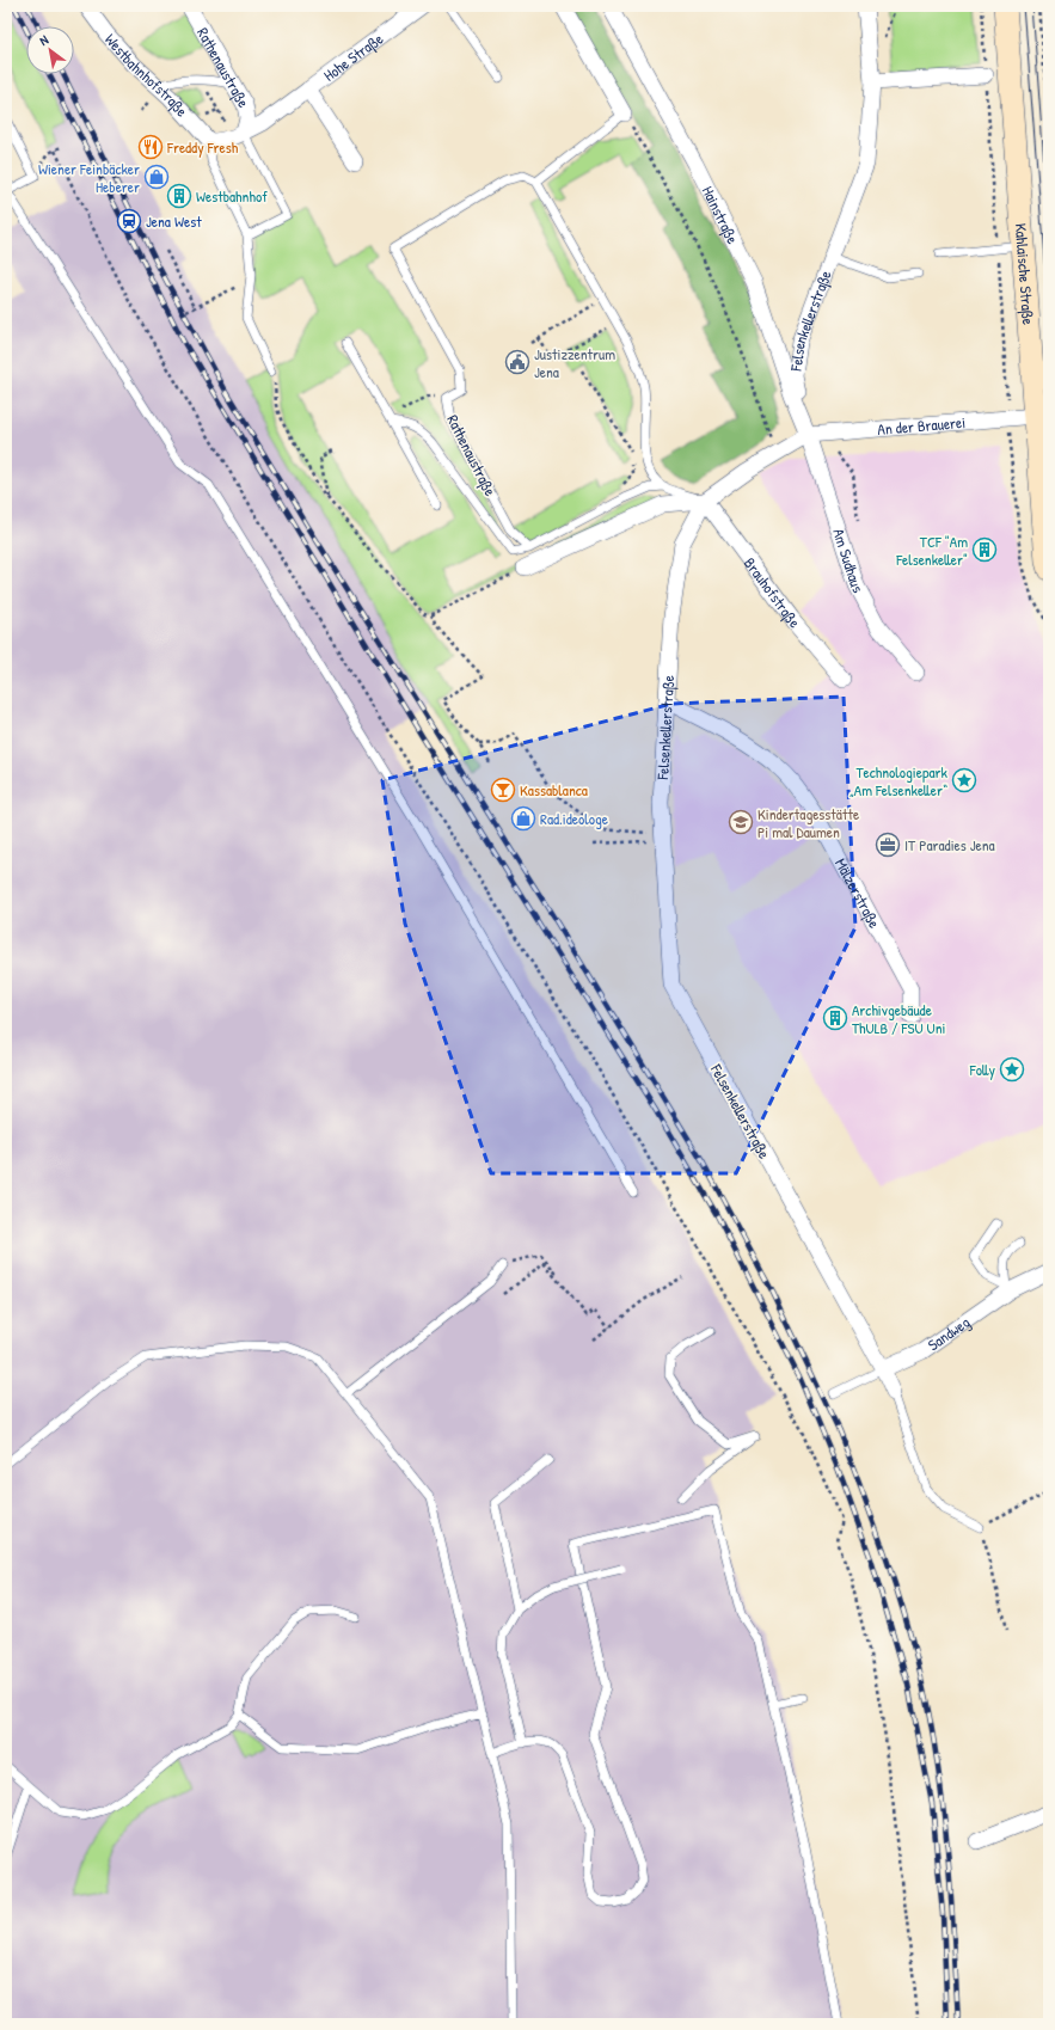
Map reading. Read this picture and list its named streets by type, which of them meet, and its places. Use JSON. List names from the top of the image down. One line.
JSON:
{"streets":{"main road":["Kahlaische Straße"],"street":["Hohe Straße","Rathenaustraße","Westbahnhofstraße","Hainstraße","Felsenkellerstraße","An der Brauerei","Am Sudhaus","Brauhofstraße","Mälzerstraße","Sandweg"]},"crossings":[["Hohe Straße","Rathenaustraße"],["Hohe Straße","Westbahnhofstraße"],["Hainstraße","Felsenkellerstraße"],["Hainstraße","An der Brauerei"],["Hainstraße","Am Sudhaus"],["Kahlaische Straße","An der Brauerei"],["Felsenkellerstraße","An der Brauerei"],["Felsenkellerstraße","Am Sudhaus"],["Felsenkellerstraße","Brauhofstraße"],["Felsenkellerstraße","Mälzerstraße"],["Felsenkellerstraße","Sandweg"],["An der Brauerei","Am Sudhaus"]],"places":{"restaurant":["Freddy Fresh"],"shop":["Wiener Feinbäcker Heberer","Rad.ideologe"],"building":["Westbahnhof","TCF \"Am Felsenkeller\"","Archivgebäude ThULB / FSU Uni"],"station":["Jena West"],"public building":["Justizzentrum Jena"],"place":["Technologiepark „Am Felsenkeller“","Folly"],"bar":["Kassablanca"],"school or university":["Kindertagesstätte Pi mal Daumen"],"office":["IT Paradies Jena"]},"north":"top left"}
